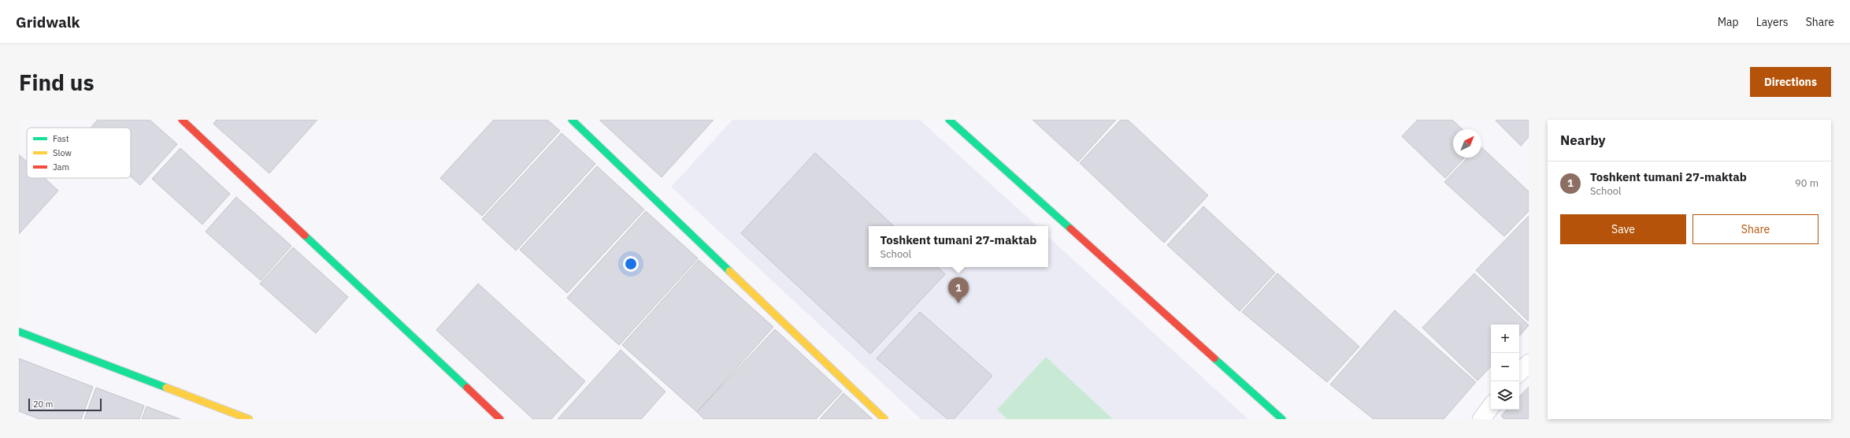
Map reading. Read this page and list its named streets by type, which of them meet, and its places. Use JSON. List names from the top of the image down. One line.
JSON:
{"legend":["Fast","Slow","Jam"],"scale_bar":"20 m","north":"top right","page":{"header":"Gridwalk","nav":["Map","Layers","Share"],"buttons":["Directions",["Save","Share"]],"title":"Find us","heading":"Nearby","list":[{"mark":"1","name":"Toshkent tumani 27-maktab","note":"School","value":"90 m"}],"popup":["Toshkent tumani 27-maktab","School"],"pins":"1","map_buttons":["+","−"],"scale":"20 m"}}
